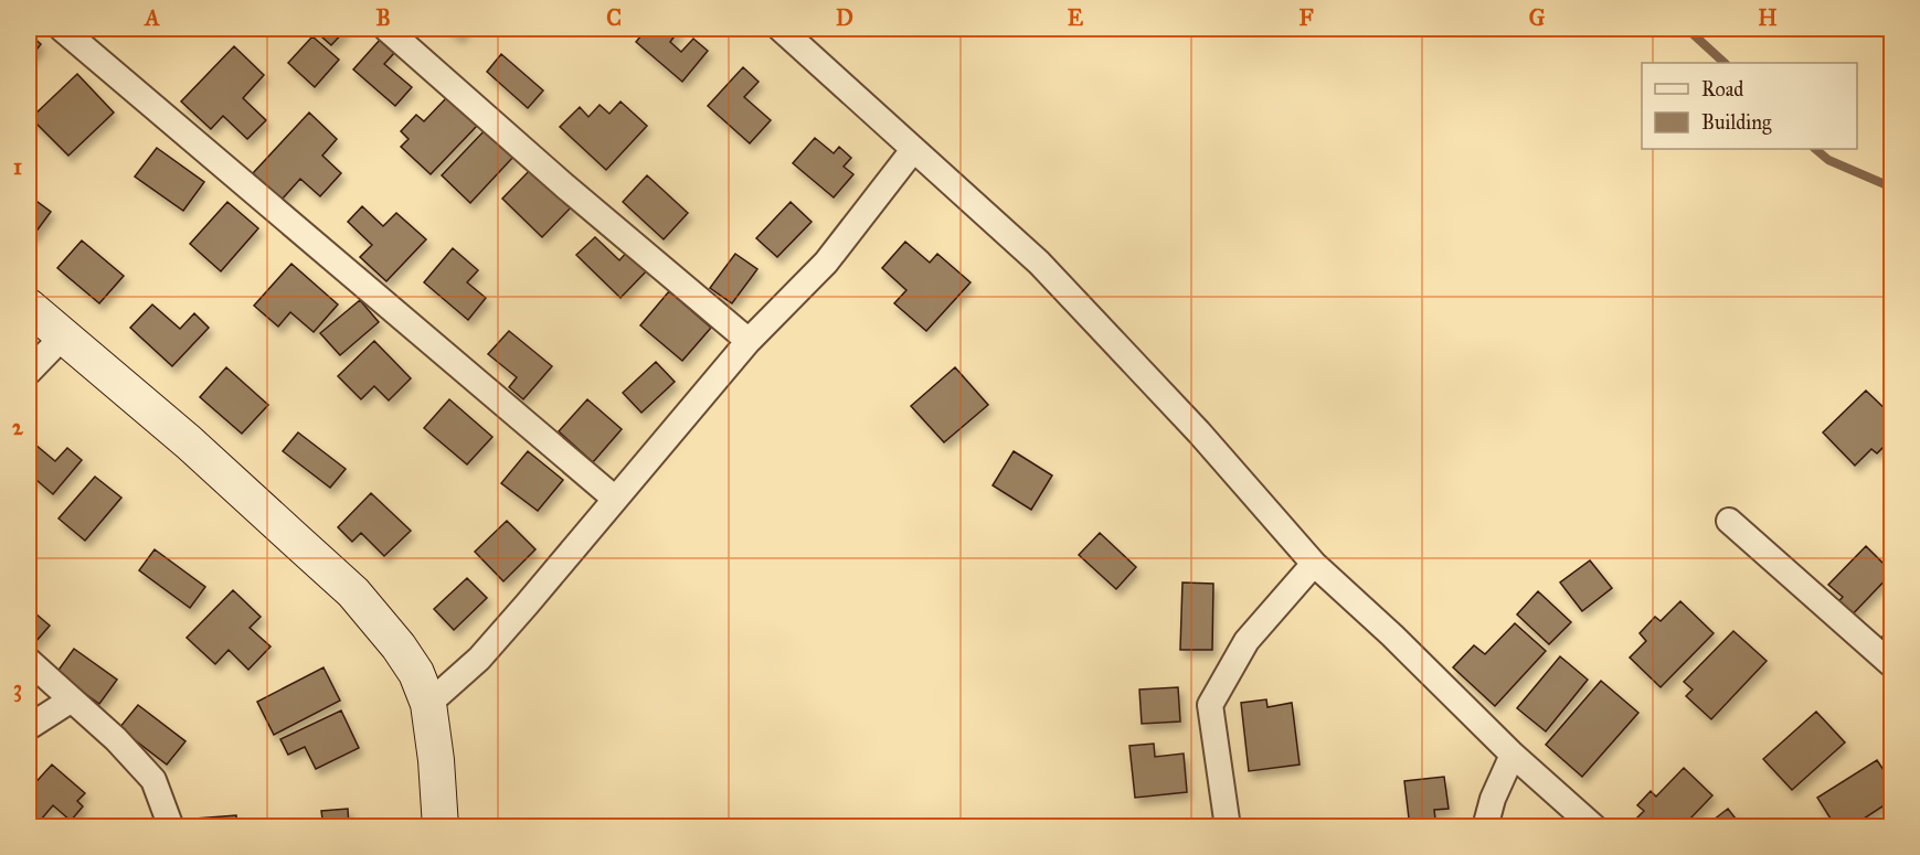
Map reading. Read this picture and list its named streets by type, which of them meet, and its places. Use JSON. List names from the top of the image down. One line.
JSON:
{"legend":["Road","Building"],"grid":{"columns":["A","B","C","D","E","F","G","H"],"rows":["1","2","3"]}}
